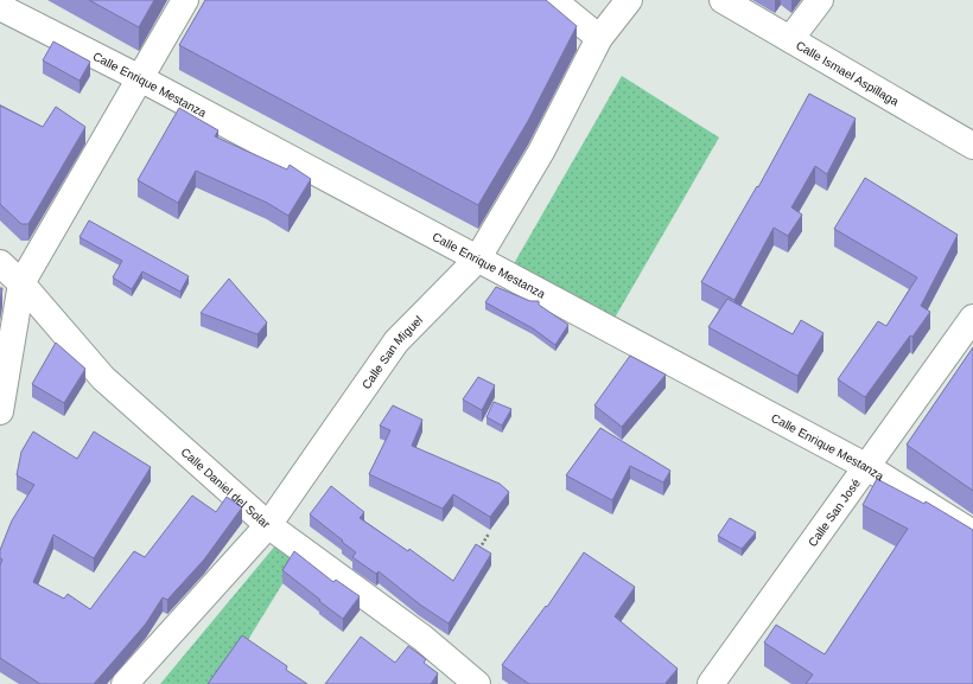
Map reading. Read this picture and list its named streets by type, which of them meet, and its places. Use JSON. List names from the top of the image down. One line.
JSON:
{"streets":{"street":["Calle Ismael Aspillaga","Calle Enrique Mestanza","Calle San Miguel","Calle Daniel del Solar","Calle San José"]},"crossings":[["Calle Enrique Mestanza","Calle San Miguel"],["Calle Enrique Mestanza","Calle San José"],["Calle San Miguel","Calle Daniel del Solar"]]}
